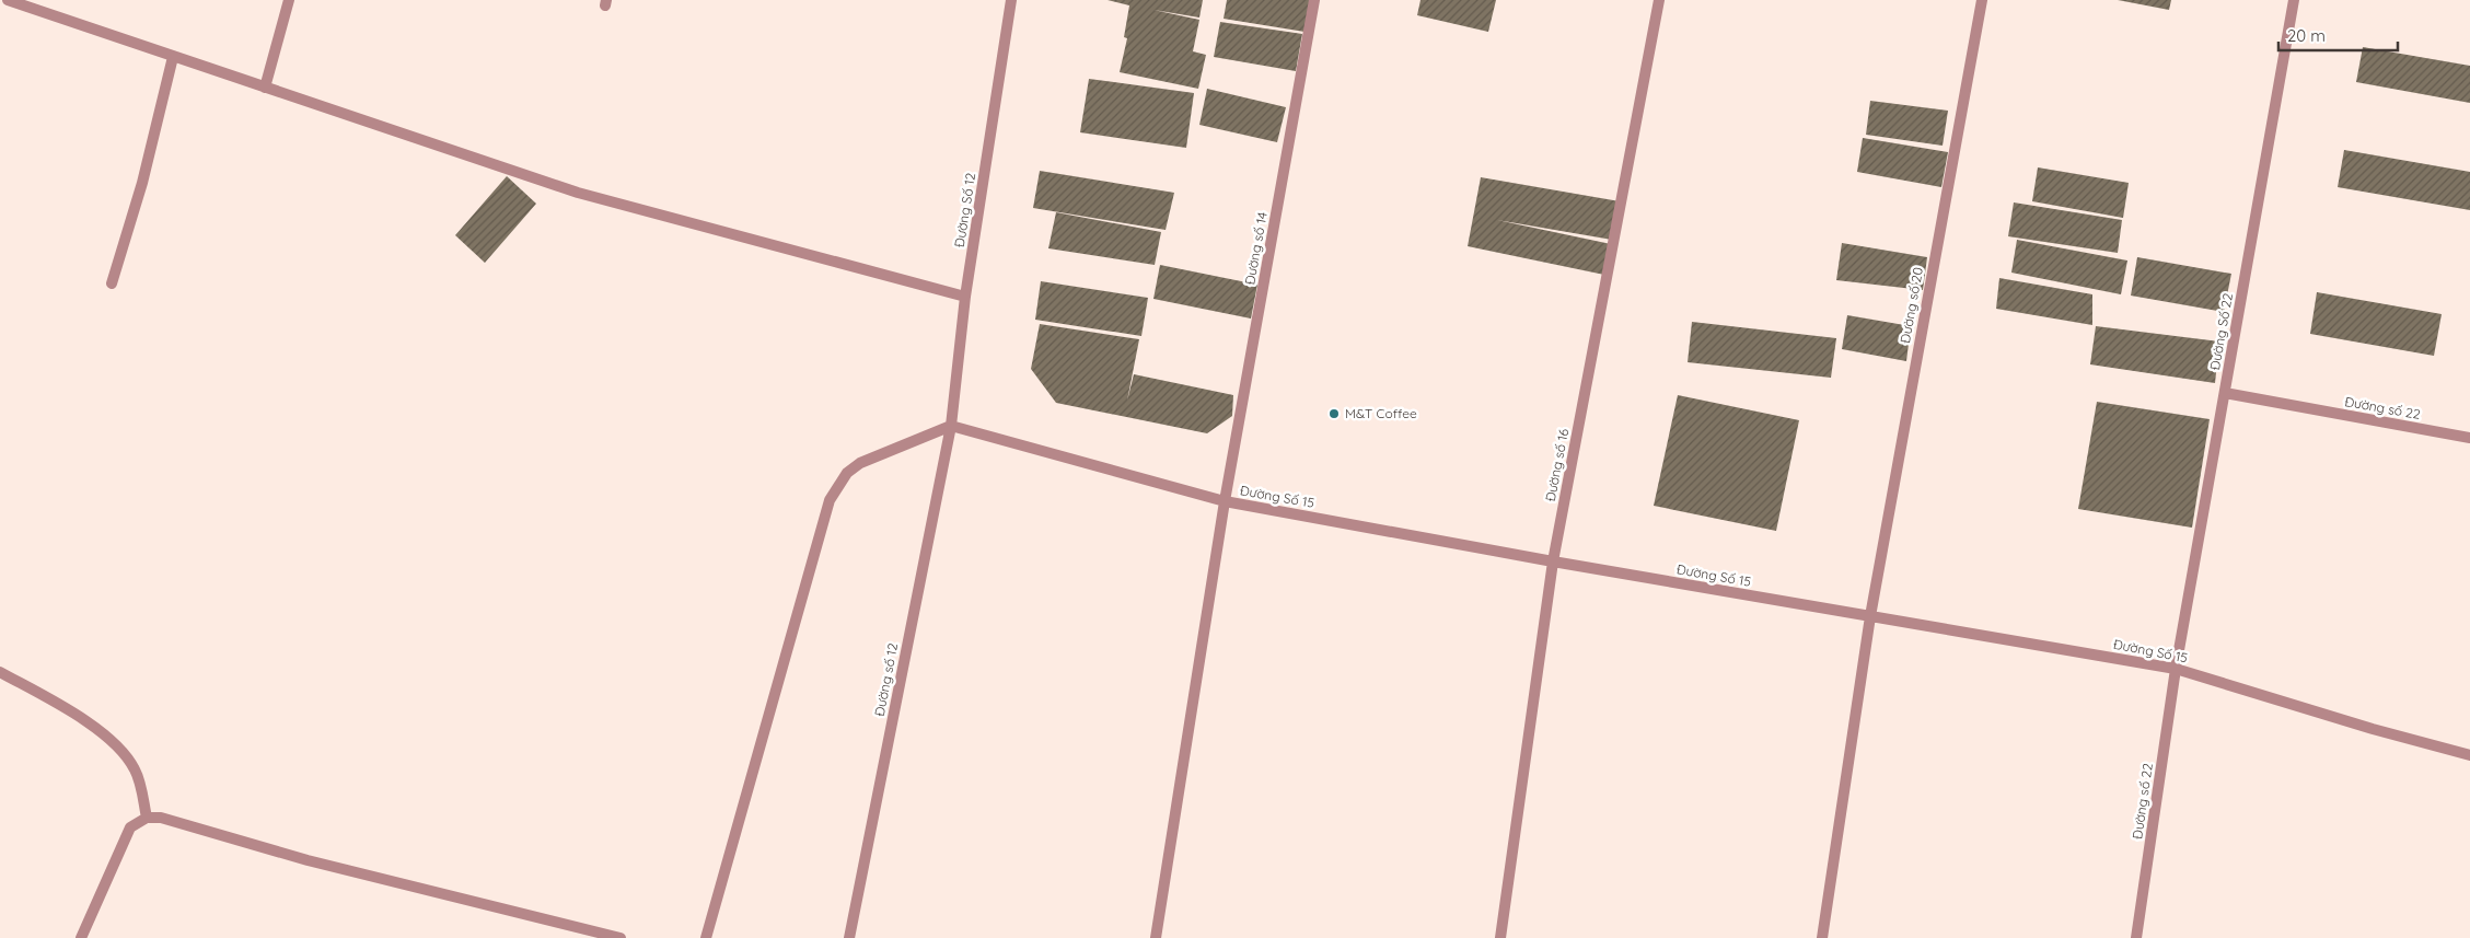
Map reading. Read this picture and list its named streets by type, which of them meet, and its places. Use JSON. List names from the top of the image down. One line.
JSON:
{"streets":{"street":["Đường Số 12","Đường số 14","Đường số 20","Đường Số 22","Đường số 22","Đường số 16","Đường Số 15","Đường số 12"]},"crossings":[["Đường Số 12","Đường Số 15"],["Đường Số 12","Đường số 12"],["Đường số 14","Đường Số 15"],["Đường số 20","Đường Số 15"],["Đường Số 22","Đường số 22"],["Đường Số 22","Đường Số 15"],["Đường số 22","Đường Số 15"],["Đường số 16","Đường Số 15"],["Đường Số 15","Đường số 12"]],"places":["M&T Coffee"],"scale_bar":"20 m"}
